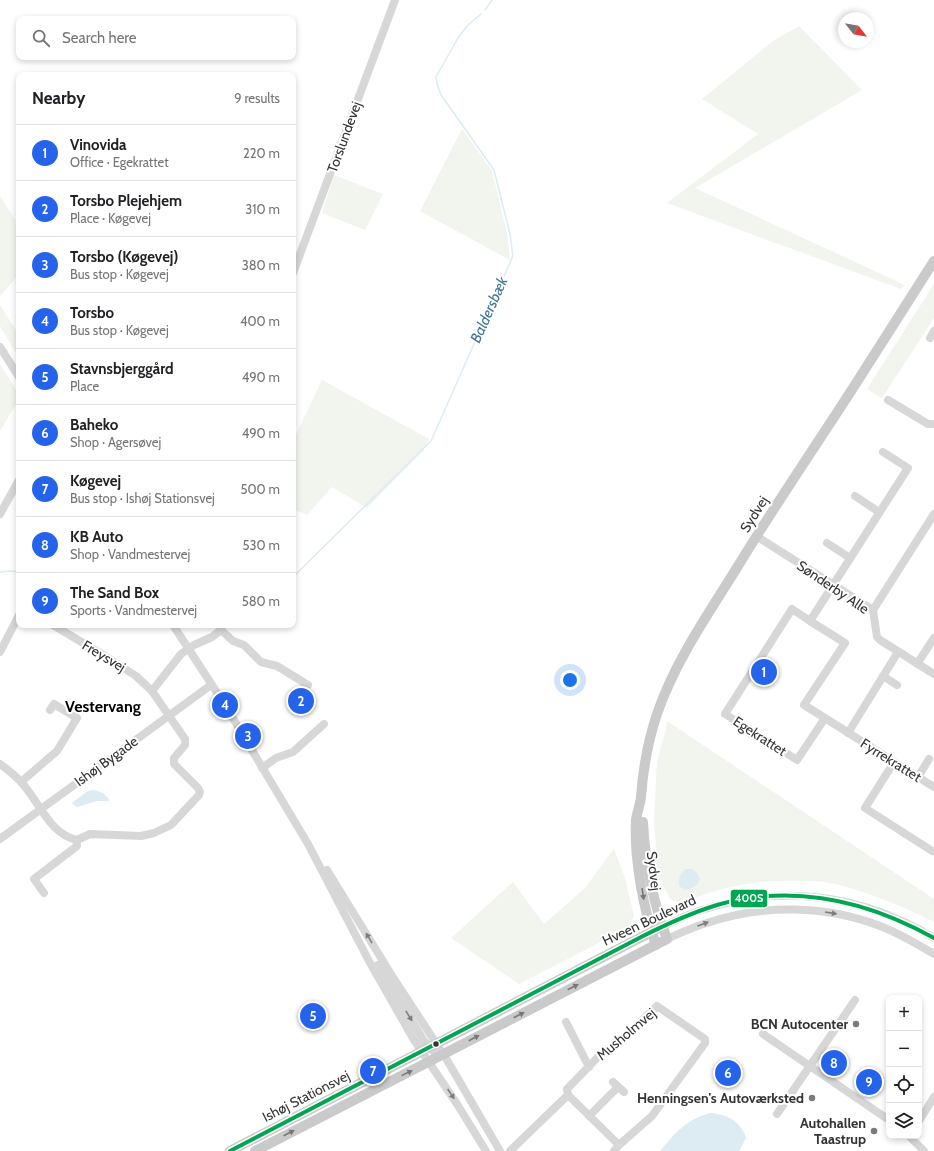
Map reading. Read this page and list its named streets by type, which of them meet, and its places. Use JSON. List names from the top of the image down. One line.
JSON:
{"streets":{"main road":["Sydvej","Hveen Boulevard","Ishøj Stationsvej"],"street":["Torslundevej","Sønderby Alle","Freysvej","Egekrattet","Fyrrekrattet","Ishøj Bygade","Musholmvej"]},"crossings":[["Sydvej","Sønderby Alle"],["Sydvej","Hveen Boulevard"],["Sønderby Alle","Fyrrekrattet"],["Freysvej","Ishøj Bygade"],["Egekrattet","Fyrrekrattet"],["Hveen Boulevard","Ishøj Stationsvej"]],"districts":["Vestervang"],"water":["Baldersbæk"],"places":["BCN Autocenter","Henningsen's Autoværksted","Autohallen Taastrup"],"lines":["transit line 400S"],"north":"bottom right","page":{"search":"Search here","heading":["Nearby","9 results"],"list":[{"mark":"1","name":"Vinovida","note":"Office · Egekrattet","value":"220 m"},{"mark":"2","name":"Torsbo Plejehjem","note":"Place · Køgevej","value":"310 m"},{"mark":"3","name":"Torsbo (Køgevej)","note":"Bus stop · Køgevej","value":"380 m"},{"mark":"4","name":"Torsbo","note":"Bus stop · Køgevej","value":"400 m"},{"mark":"5","name":"Stavnsbjerggård","note":"Place","value":"490 m"},{"mark":"6","name":"Baheko","note":"Shop · Agersøvej","value":"490 m"},{"mark":"7","name":"Køgevej","note":"Bus stop · Ishøj Stationsvej","value":"500 m"},{"mark":"8","name":"KB Auto","note":"Shop · Vandmestervej","value":"530 m"},{"mark":"9","name":"The Sand Box","note":"Sports · Vandmestervej","value":"580 m"}],"pins":["1","2","4","3","5","8","7","6","9"],"map_buttons":["+","−"]}}
